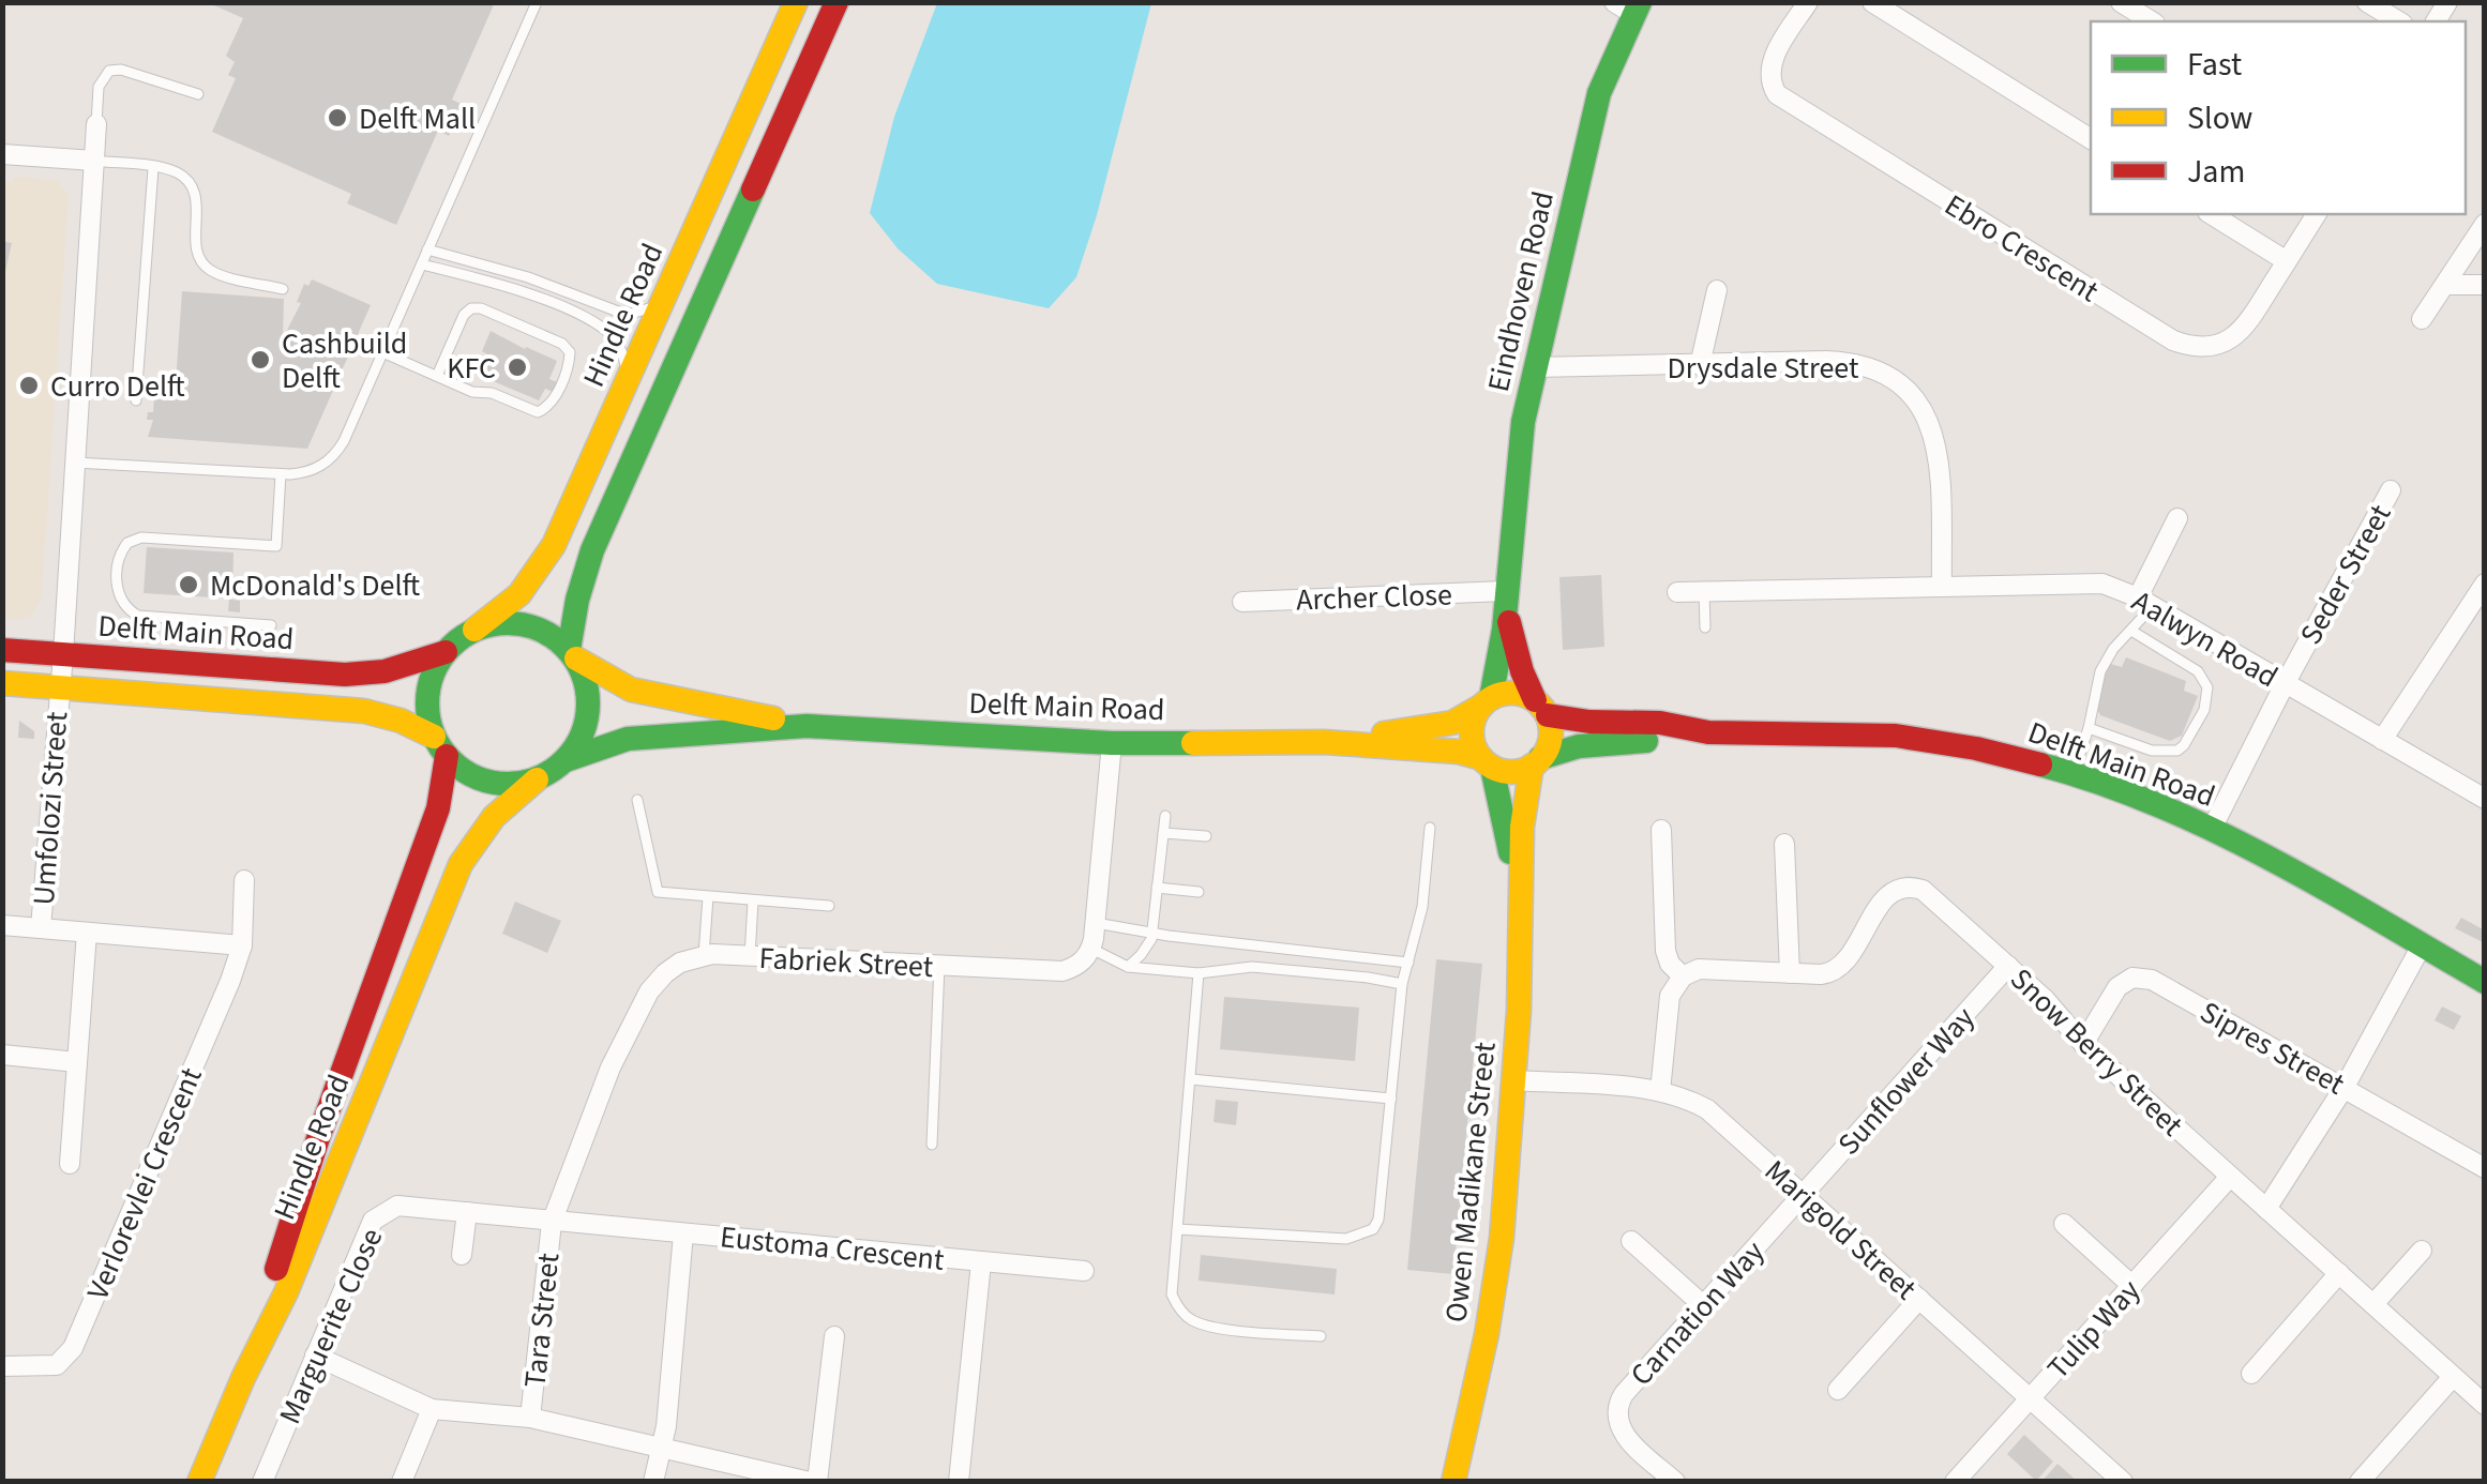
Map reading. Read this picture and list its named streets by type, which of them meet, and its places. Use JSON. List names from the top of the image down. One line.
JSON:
{"streets":{"street":["Ebro Crescent","Eindhoven Road","Hindle Road","Drysdale Street","Seder Street","Archer Close","Delft Main Road","Aalwyn Road","Umfolozi Street","Fabriek Street","Sipres Street","Snow Berry Street","Sunflower Way","Owen Madikane Street","Verlorevlei Crescent","Marigold Street","Eustoma Crescent","Carnation Way","Tara Street","Marguerite Close","Tulip Way"]},"crossings":[["Eindhoven Road","Drysdale Street"],["Eindhoven Road","Archer Close"],["Eindhoven Road","Delft Main Road"],["Eindhoven Road","Owen Madikane Street"],["Hindle Road","Delft Main Road"],["Drysdale Street","Aalwyn Road"],["Seder Street","Delft Main Road"],["Seder Street","Aalwyn Road"],["Delft Main Road","Umfolozi Street"],["Delft Main Road","Owen Madikane Street"],["Sipres Street","Snow Berry Street"],["Snow Berry Street","Sunflower Way"],["Snow Berry Street","Tulip Way"],["Sunflower Way","Marigold Street"],["Sunflower Way","Carnation Way"],["Owen Madikane Street","Marigold Street"],["Marigold Street","Carnation Way"],["Marigold Street","Tulip Way"],["Eustoma Crescent","Tara Street"],["Eustoma Crescent","Marguerite Close"],["Tara Street","Marguerite Close"]],"places":["Delft Mall","Cashbuild Delft","KFC","Curro Delft","McDonald's Delft"],"legend":["Fast","Slow","Jam"]}
